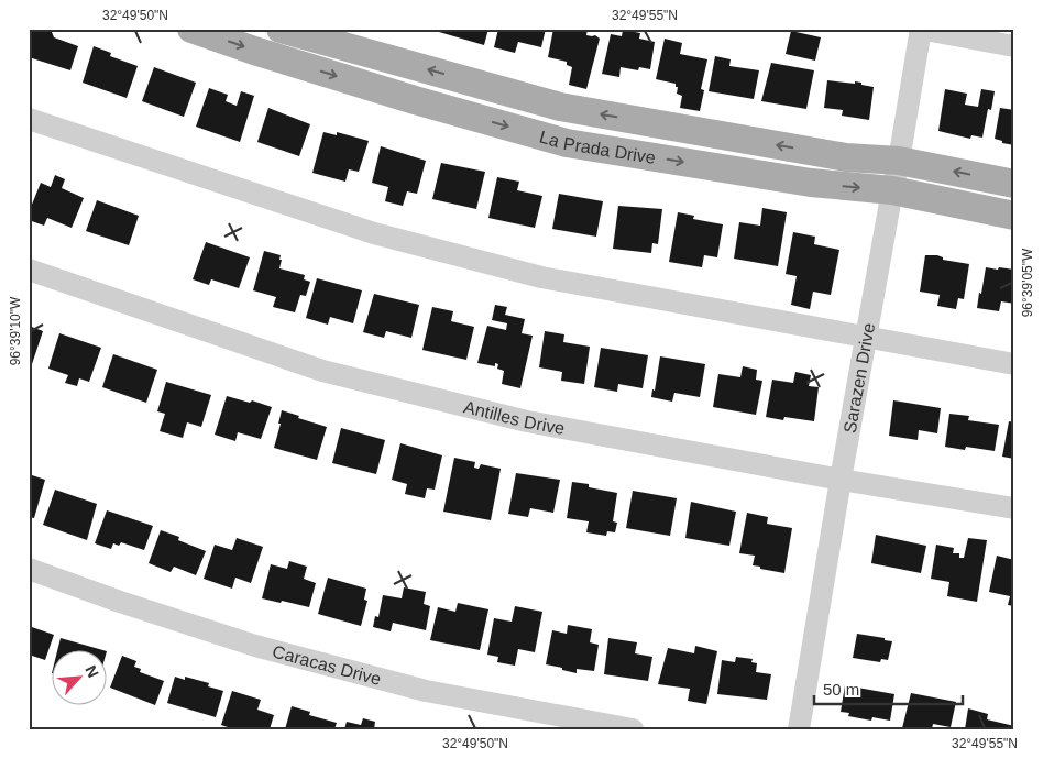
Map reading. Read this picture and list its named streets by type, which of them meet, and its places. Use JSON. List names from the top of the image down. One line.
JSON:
{"streets":{"main road":["La Prada Drive"],"street":["Sarazen Drive","Antilles Drive","Caracas Drive"]},"crossings":[["La Prada Drive","Sarazen Drive"],["Sarazen Drive","Antilles Drive"]],"scale_bar":"50 m","north":"top right","coordinates":["32°49'50\"N","32°49'55\"N","96°39'05\"W","96°39'10\"W"]}
